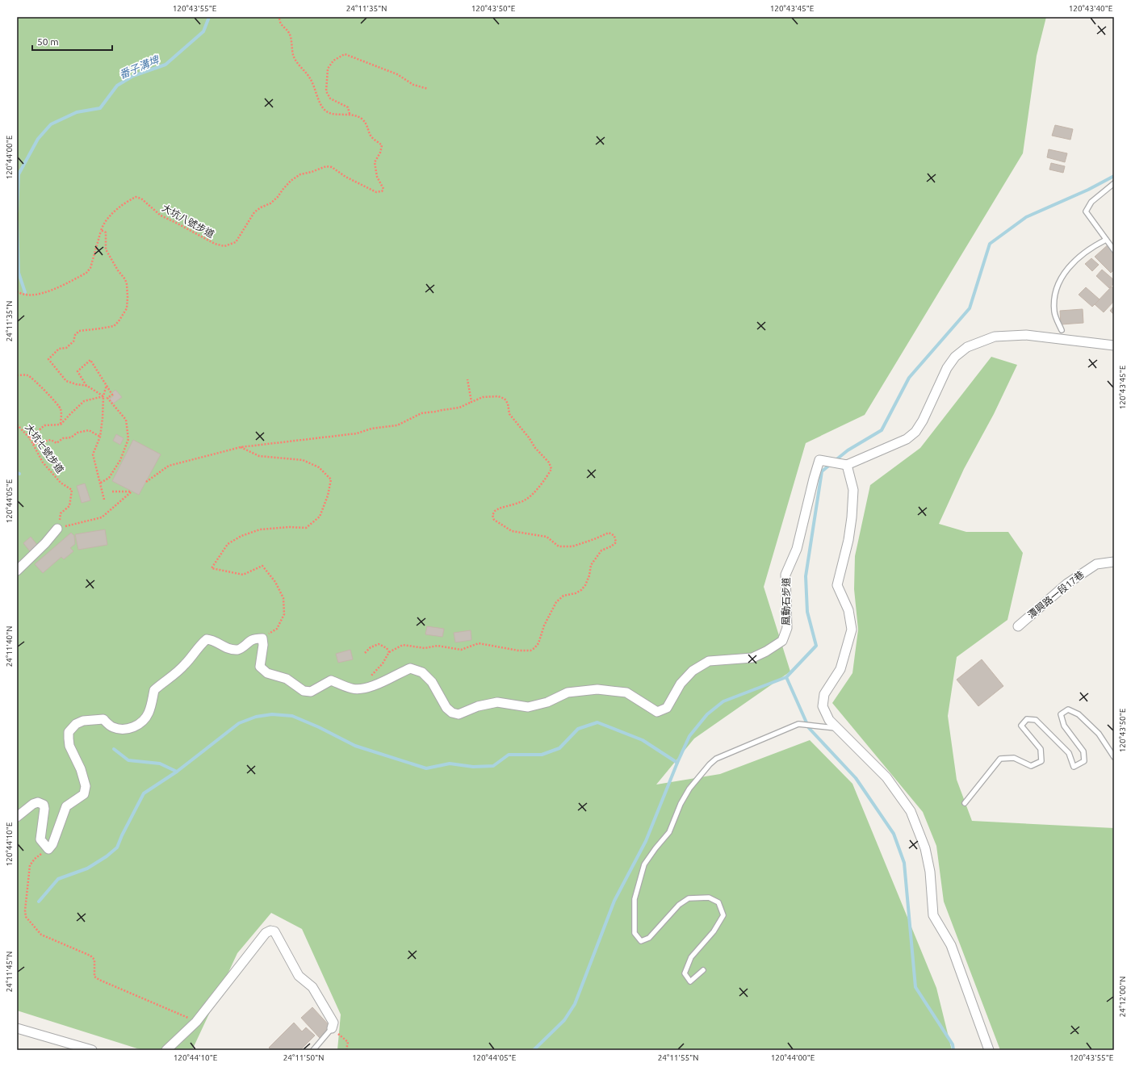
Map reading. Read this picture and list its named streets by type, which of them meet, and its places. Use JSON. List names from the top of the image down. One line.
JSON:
{"streets":{"street":["潭興路一段17巷","風動石步道"],"path":["大坑八號步道","大坑七號步道"]},"water":["番子溝埤"],"scale_bar":"50 m","coordinates":["120°43'55\"E","24°11'35\"N","120°43'50\"E","120°43'45\"E","120°43'40\"E","120°44'00\"E","120°44'05\"E","24°11'40\"N","120°44'10\"E","24°11'45\"N","24°12'00\"N","24°11'50\"N","24°11'55\"N"]}
